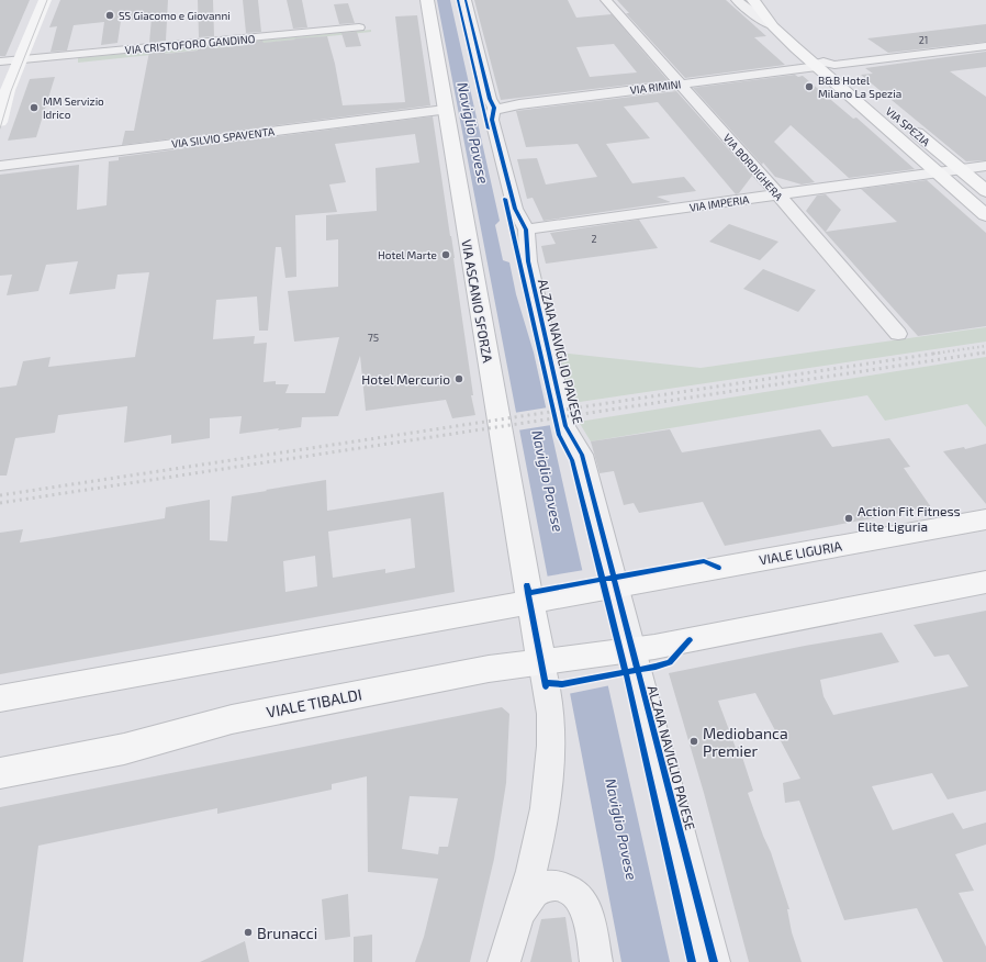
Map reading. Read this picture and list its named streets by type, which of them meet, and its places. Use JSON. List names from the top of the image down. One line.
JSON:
{"streets":{"main road":["VIA SPEZIA","VIA ASCANIO SFORZA","VIALE LIGURIA","VIALE TIBALDI"],"street":["VIA CRISTOFORO GANDINO","VIA RIMINI","VIA SILVIO SPAVENTA","VIA BORDIGHERA","VIA IMPERIA","ALZAIA NAVIGLIO PAVESE"]},"crossings":[["VIA RIMINI","VIA SPEZIA"],["VIA RIMINI","VIA BORDIGHERA"],["VIA RIMINI","ALZAIA NAVIGLIO PAVESE"],["VIA SPEZIA","VIA IMPERIA"],["VIA SILVIO SPAVENTA","VIA ASCANIO SFORZA"],["VIA BORDIGHERA","VIA IMPERIA"],["VIA IMPERIA","ALZAIA NAVIGLIO PAVESE"],["VIA ASCANIO SFORZA","VIALE TIBALDI"],["ALZAIA NAVIGLIO PAVESE","VIALE LIGURIA"],["ALZAIA NAVIGLIO PAVESE","VIALE TIBALDI"]],"water":["Naviglio Pavese"],"places":["SS Giacomo e Giovanni","B&B Hotel Milano La Spezia","MM Servizio Idrico","Hotel Marte","Hotel Mercurio","Action Fit Fitness Elite Liguria","Mediobanca Premier","Brunacci"],"house_numbers":["21","2","75"]}
